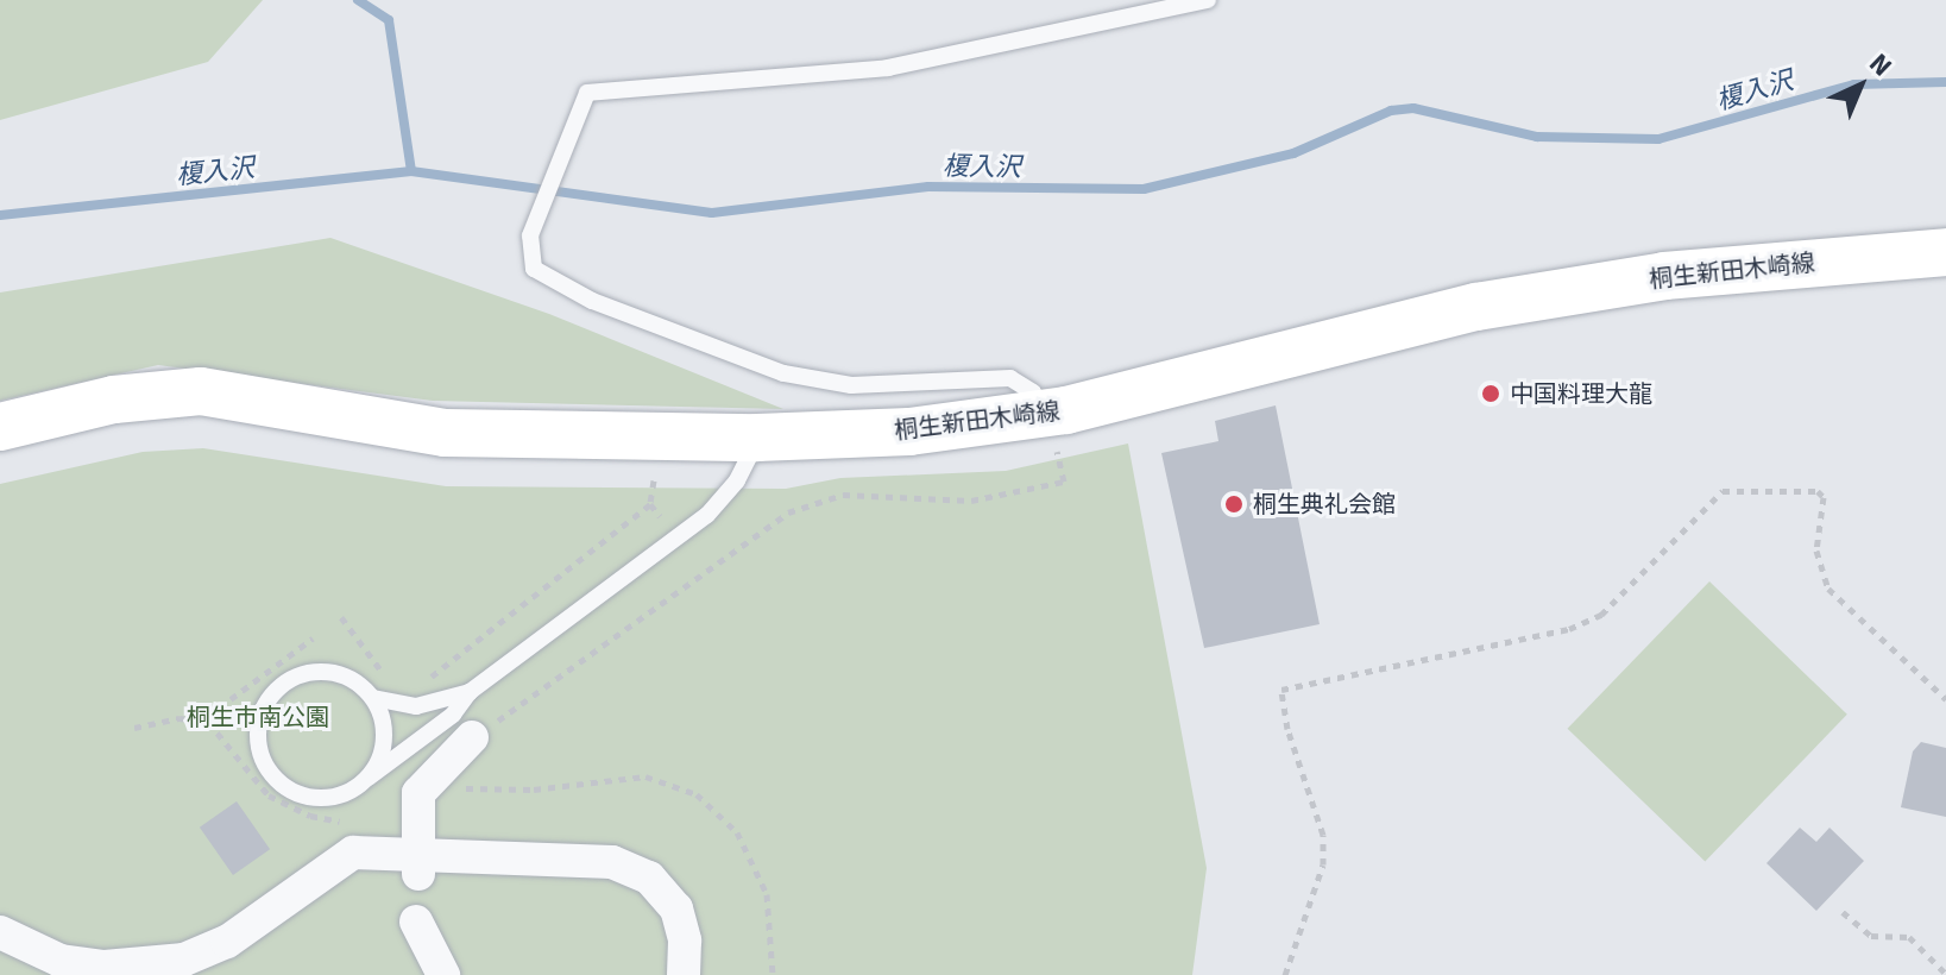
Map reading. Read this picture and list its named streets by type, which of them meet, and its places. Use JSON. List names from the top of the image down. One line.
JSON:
{"streets":{"main road":["桐生新田木崎線"]},"water":["榎入沢"],"parks":["桐生市南公園"],"places":["中国料理大龍","桐生典礼会館"],"north":"top right"}
